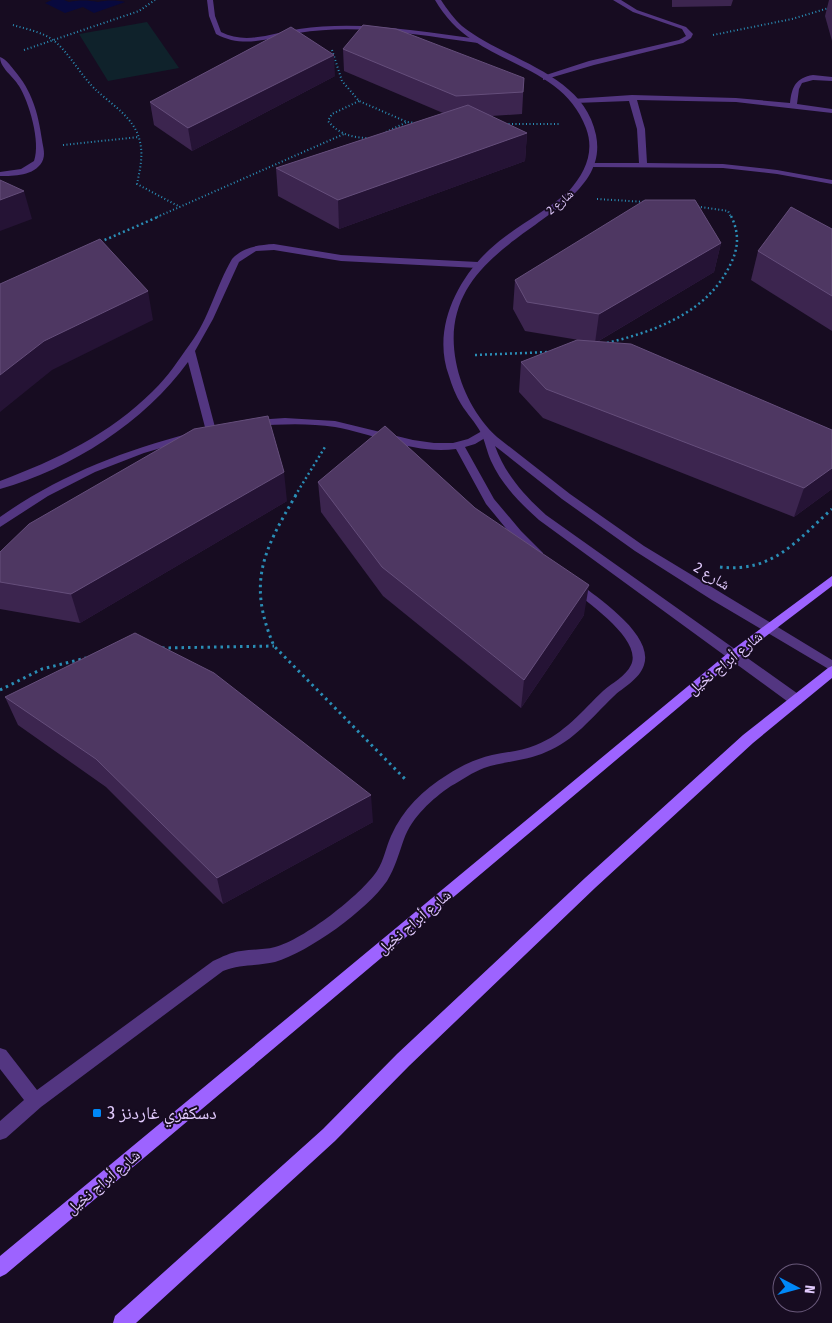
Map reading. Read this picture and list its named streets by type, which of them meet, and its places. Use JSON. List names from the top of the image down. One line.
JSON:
{"streets":{"street":["شارع 2","شارع أبراج نخيل"]},"crossings":[["شارع 2","شارع أبراج نخيل"]],"places":{"transit":["دسكفري غاردنز 3"]},"north":"right"}
